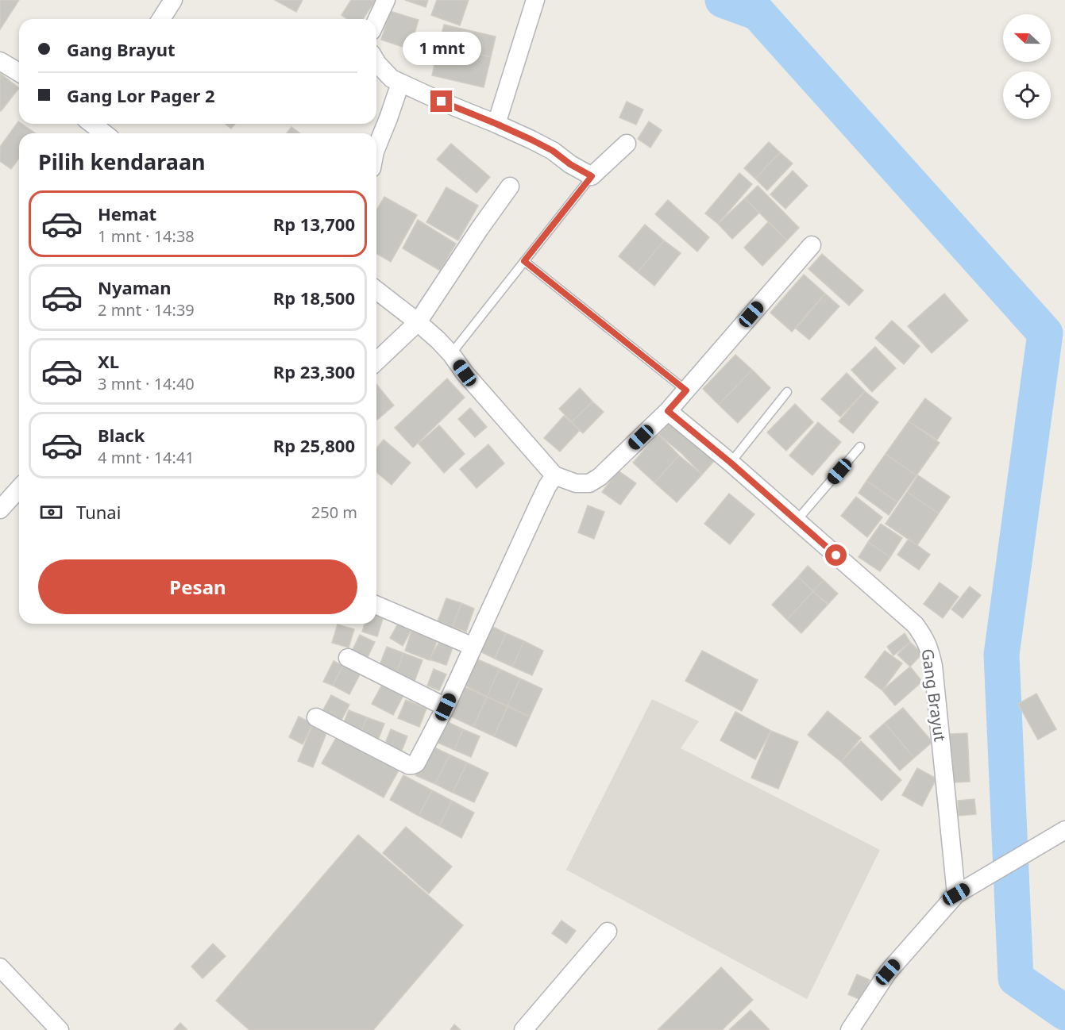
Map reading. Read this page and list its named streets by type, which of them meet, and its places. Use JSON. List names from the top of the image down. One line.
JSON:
{"streets":{"street":["Gang Brayut"]},"north":"left","page":{"banner":["Gang Brayut","Gang Lor Pager 2"],"bubble":"1 mnt","heading":"Pilih kendaraan","list":[{"name":"Hemat","note":"1 mnt · 14:38","value":"Rp 13,700"},{"name":"Nyaman","note":"2 mnt · 14:39","value":"Rp 18,500"},{"name":"XL","note":"3 mnt · 14:40","value":"Rp 23,300"},{"name":"Black","note":"4 mnt · 14:41","value":"Rp 25,800"}],"pay":["Tunai","250 m"],"buttons":"Pesan"}}
